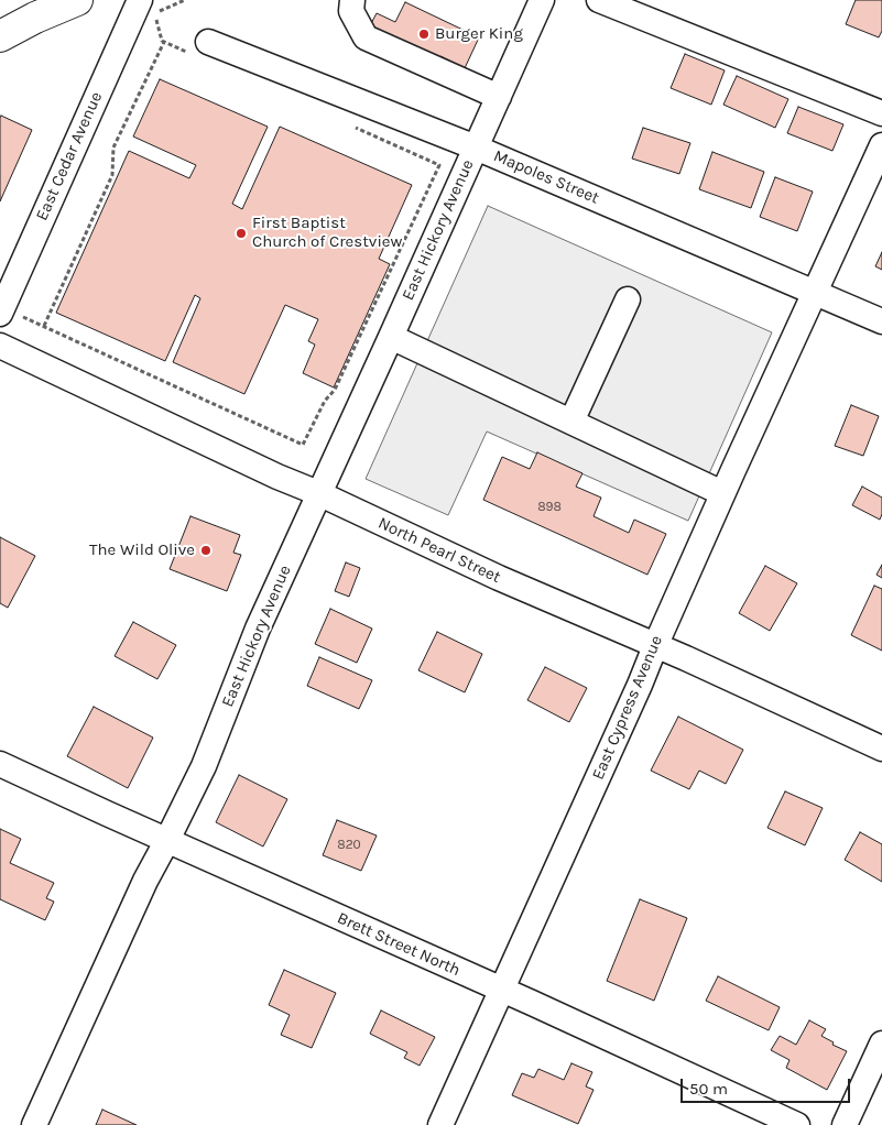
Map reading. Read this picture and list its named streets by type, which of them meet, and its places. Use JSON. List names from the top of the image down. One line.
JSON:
{"streets":{"street":["East Cedar Avenue","Mapoles Street","East Hickory Avenue","North Pearl Street","East Cypress Avenue","Brett Street North"]},"crossings":[["Mapoles Street","East Hickory Avenue"],["Mapoles Street","East Cypress Avenue"],["East Hickory Avenue","North Pearl Street"],["East Hickory Avenue","Brett Street North"],["North Pearl Street","East Cypress Avenue"],["East Cypress Avenue","Brett Street North"]],"places":["Burger King","First Baptist Church of Crestview","The Wild Olive"],"house_numbers":["898","820"],"scale_bar":"50 m"}
